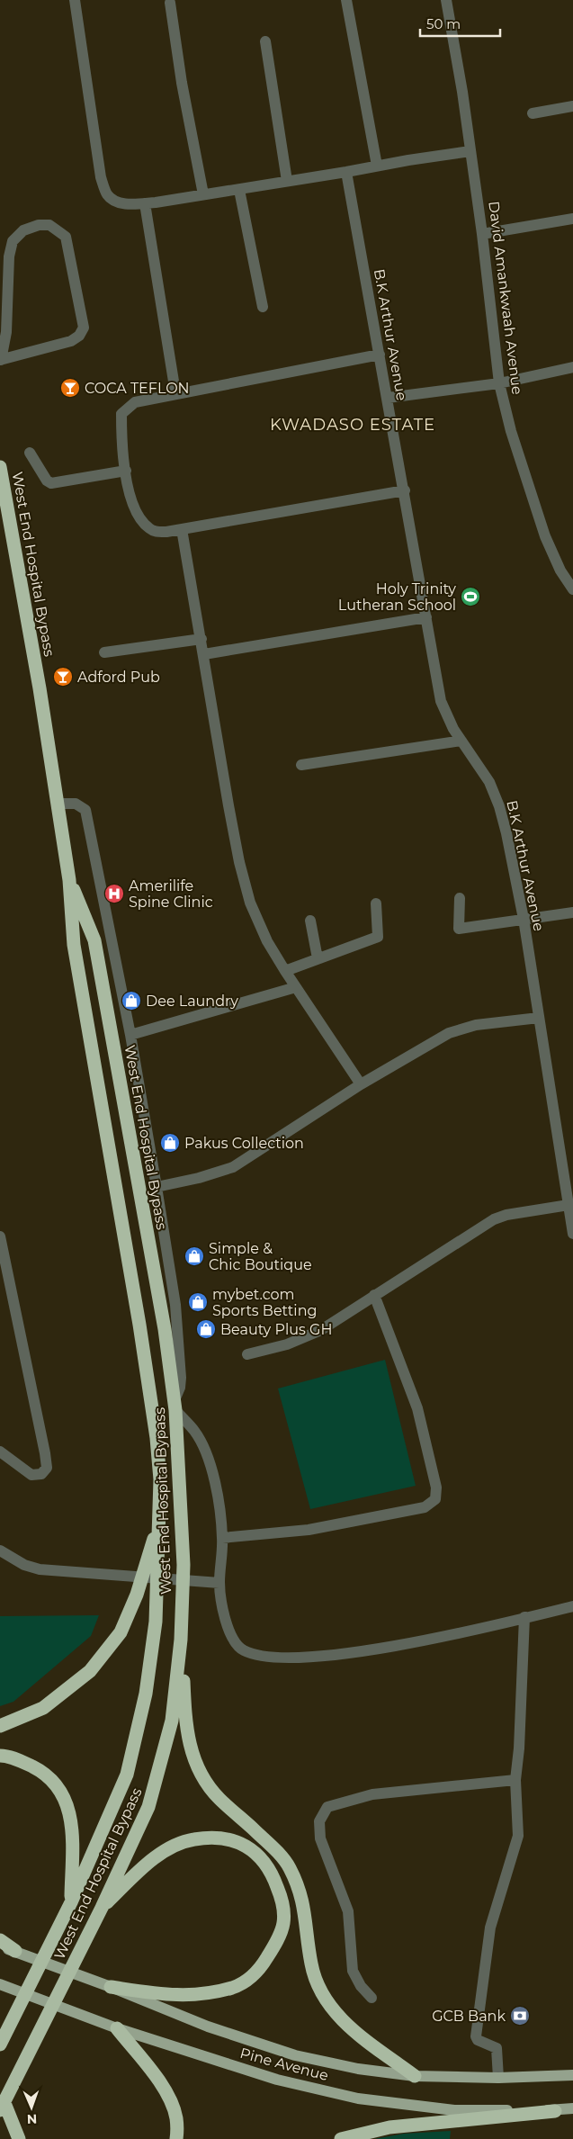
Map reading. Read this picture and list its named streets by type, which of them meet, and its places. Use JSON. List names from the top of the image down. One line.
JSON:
{"streets":{"highway":["West End Hospital Bypass"],"main road":["Pine Avenue"],"street":["David Amankwaah Avenue","B.K Arthur Avenue"]},"districts":["KWADASO ESTATE"],"places":{"bar":["COCA TEFLON","Adford Pub"],"sports":["Holy Trinity Lutheran School"],"hospital":["Amerilife Spine Clinic"],"shop":["Dee Laundry","Pakus Collection","Simple & Chic Boutique","mybet.com Sports Betting","Beauty Plus GH"],"bank":["GCB Bank"]},"scale_bar":"50 m","north":"bottom"}
